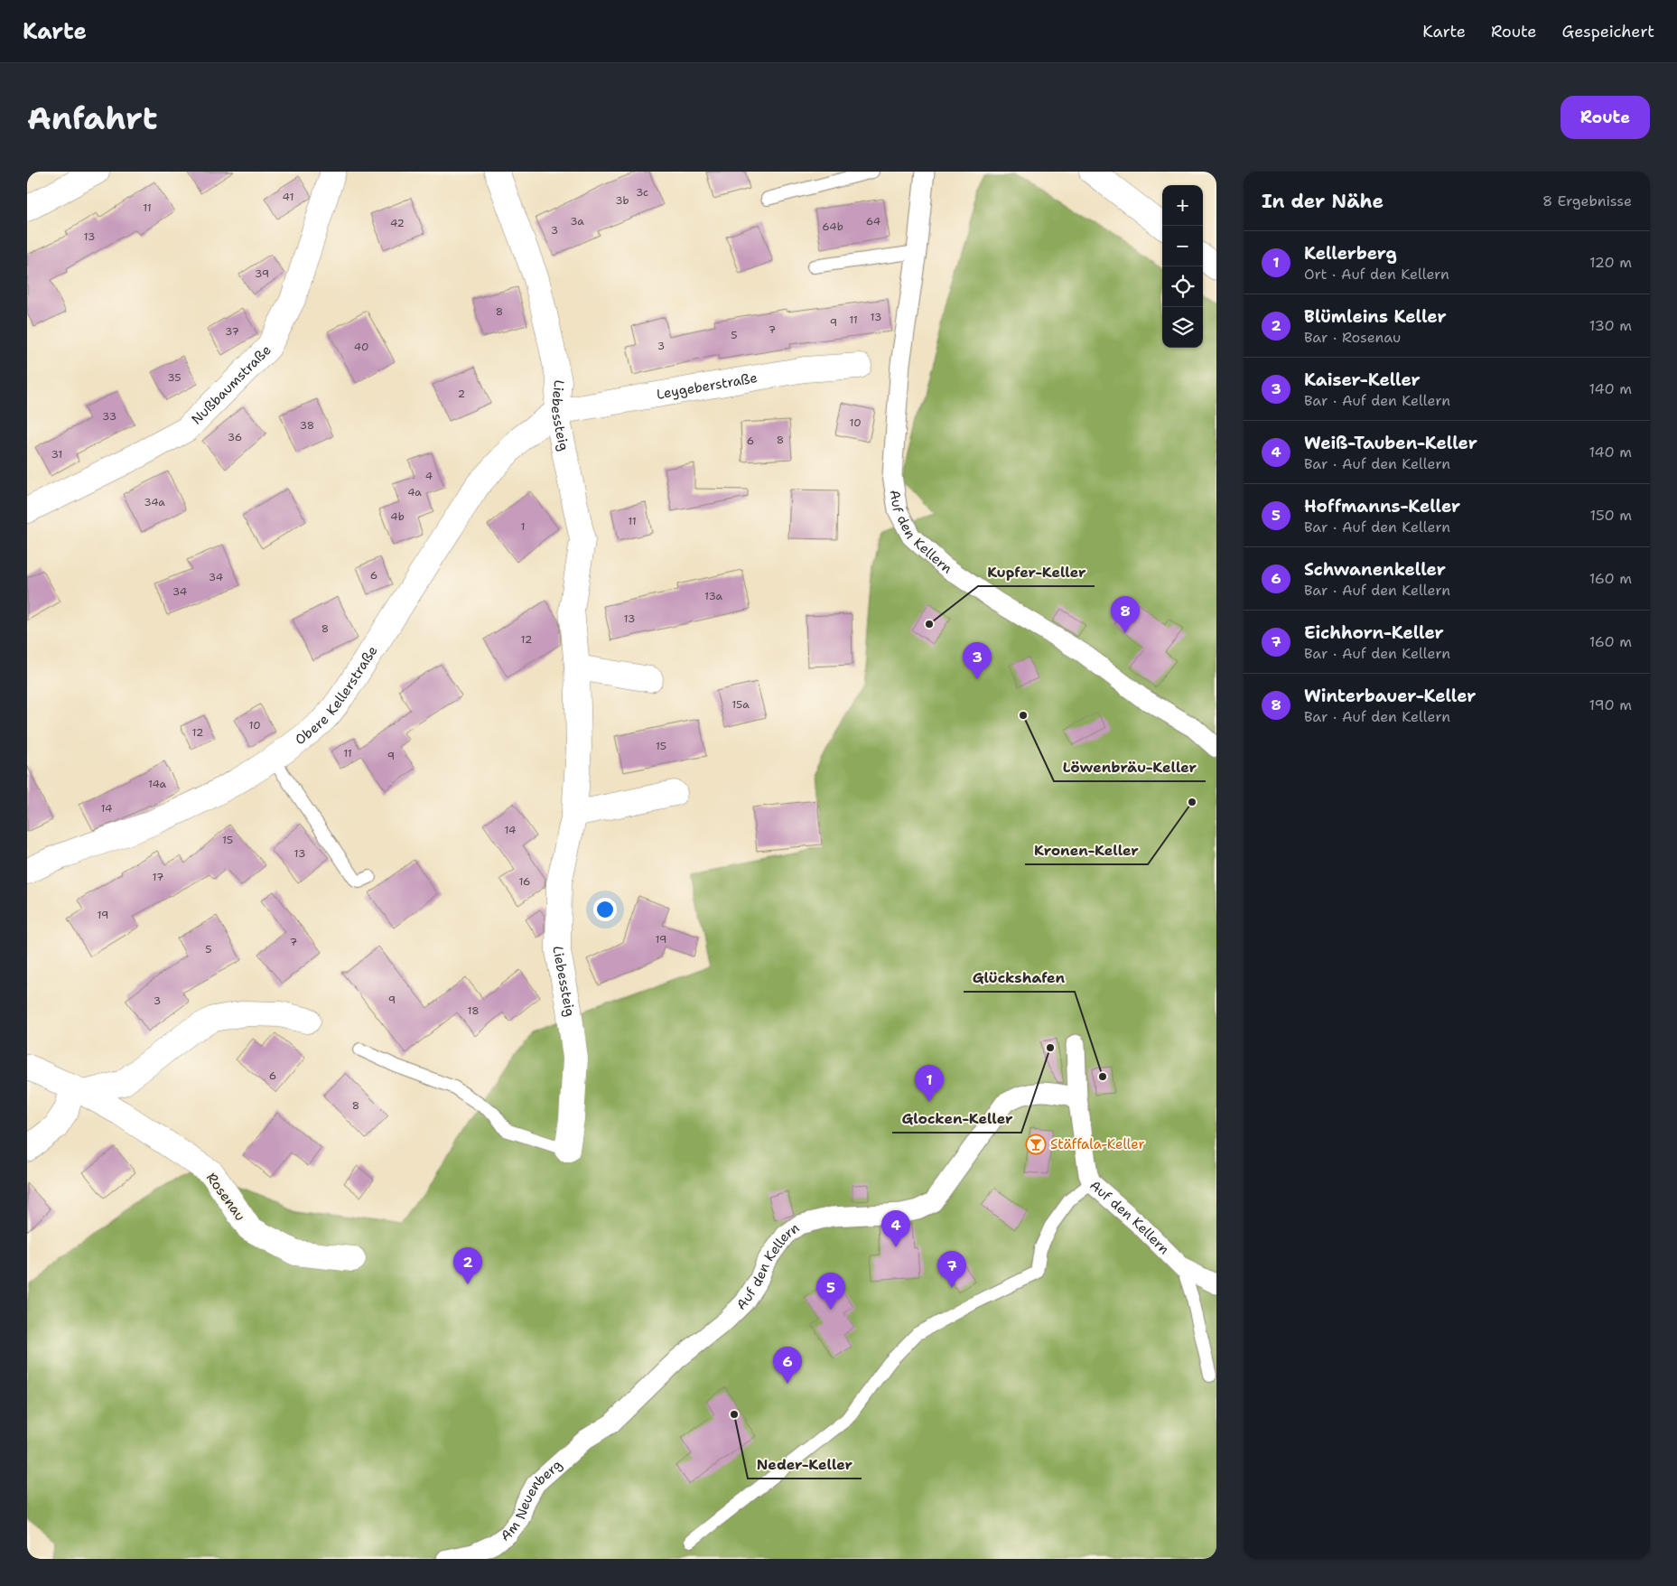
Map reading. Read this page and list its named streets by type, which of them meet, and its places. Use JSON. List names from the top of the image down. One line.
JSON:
{"streets":{"street":["Nußbaumstraße","Leygeberstraße","Liebessteig","Auf den Kellern","Obere Kellerstraße","Rosenau","Am Neuenberg"]},"crossings":[["Leygeberstraße","Liebessteig"],["Leygeberstraße","Obere Kellerstraße"],["Liebessteig","Obere Kellerstraße"],["Auf den Kellern","Am Neuenberg"]],"places":{"other":["Kupfer-Keller","Löwenbräu-Keller","Kronen-Keller","Glocken-Keller","Glückshafen","Neder-Keller"],"bar":["Stäffala-Keller"]},"house_numbers":["3c","41","3b","11","3a","64","42","64b","3","13","39","8","13","11","9","7","37","5","3","40","35","2","33","10","38","36","8","6","31","4","4a","34a","4b","11","1","6","34","34","13a","13","8","12","15a","10","12","15","11","9","14a","14","14","15","13","17","16","19","19","7","5","9","3","18","6","8"],"page":{"header":"Karte","nav":["Karte","Route","Gespeichert"],"buttons":"Route","title":"Anfahrt","heading":["In der Nähe","8 Ergebnisse"],"map_buttons":["+","−"],"list":[{"mark":"1","name":"Kellerberg","note":"Ort · Auf den Kellern","value":"120 m"},{"mark":"2","name":"Blümleins Keller","note":"Bar · Rosenau","value":"130 m"},{"mark":"3","name":"Kaiser-Keller","note":"Bar · Auf den Kellern","value":"140 m"},{"mark":"4","name":"Weiß-Tauben-Keller","note":"Bar · Auf den Kellern","value":"140 m"},{"mark":"5","name":"Hoffmanns-Keller","note":"Bar · Auf den Kellern","value":"150 m"},{"mark":"6","name":"Schwanenkeller","note":"Bar · Auf den Kellern","value":"160 m"},{"mark":"7","name":"Eichhorn-Keller","note":"Bar · Auf den Kellern","value":"160 m"},{"mark":"8","name":"Winterbauer-Keller","note":"Bar · Auf den Kellern","value":"190 m"}],"pins":["8","3","1","4","2","7","5","6"]}}
